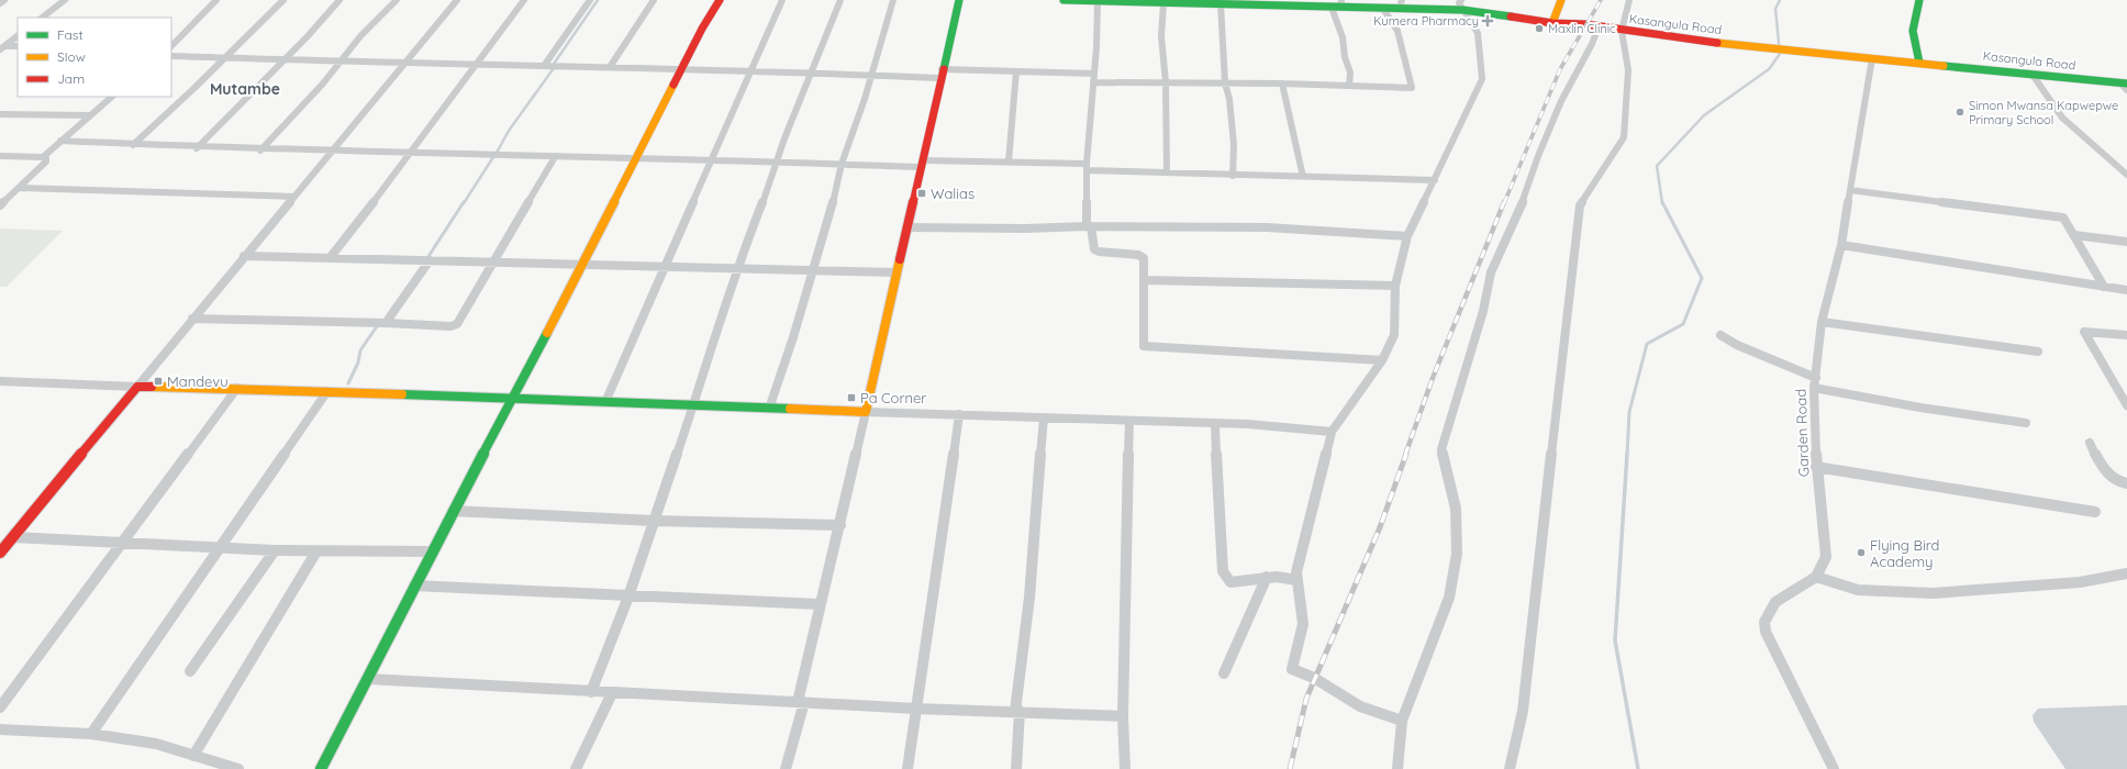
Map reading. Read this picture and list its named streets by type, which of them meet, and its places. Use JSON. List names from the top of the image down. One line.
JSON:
{"streets":{"street":["Kasangula Road","Garden Road"]},"crossings":[["Kasangula Road","Garden Road"]],"districts":["Mutambe"],"places":{"health":["Kumera Pharmacy"],"other":["Maxlin Clinic","Simon Mwansa Kapwepwe Primary School","Flying Bird Academy"],"transit":["Walias","Mandevu","Pa Corner"]},"legend":["Fast","Slow","Jam"]}
